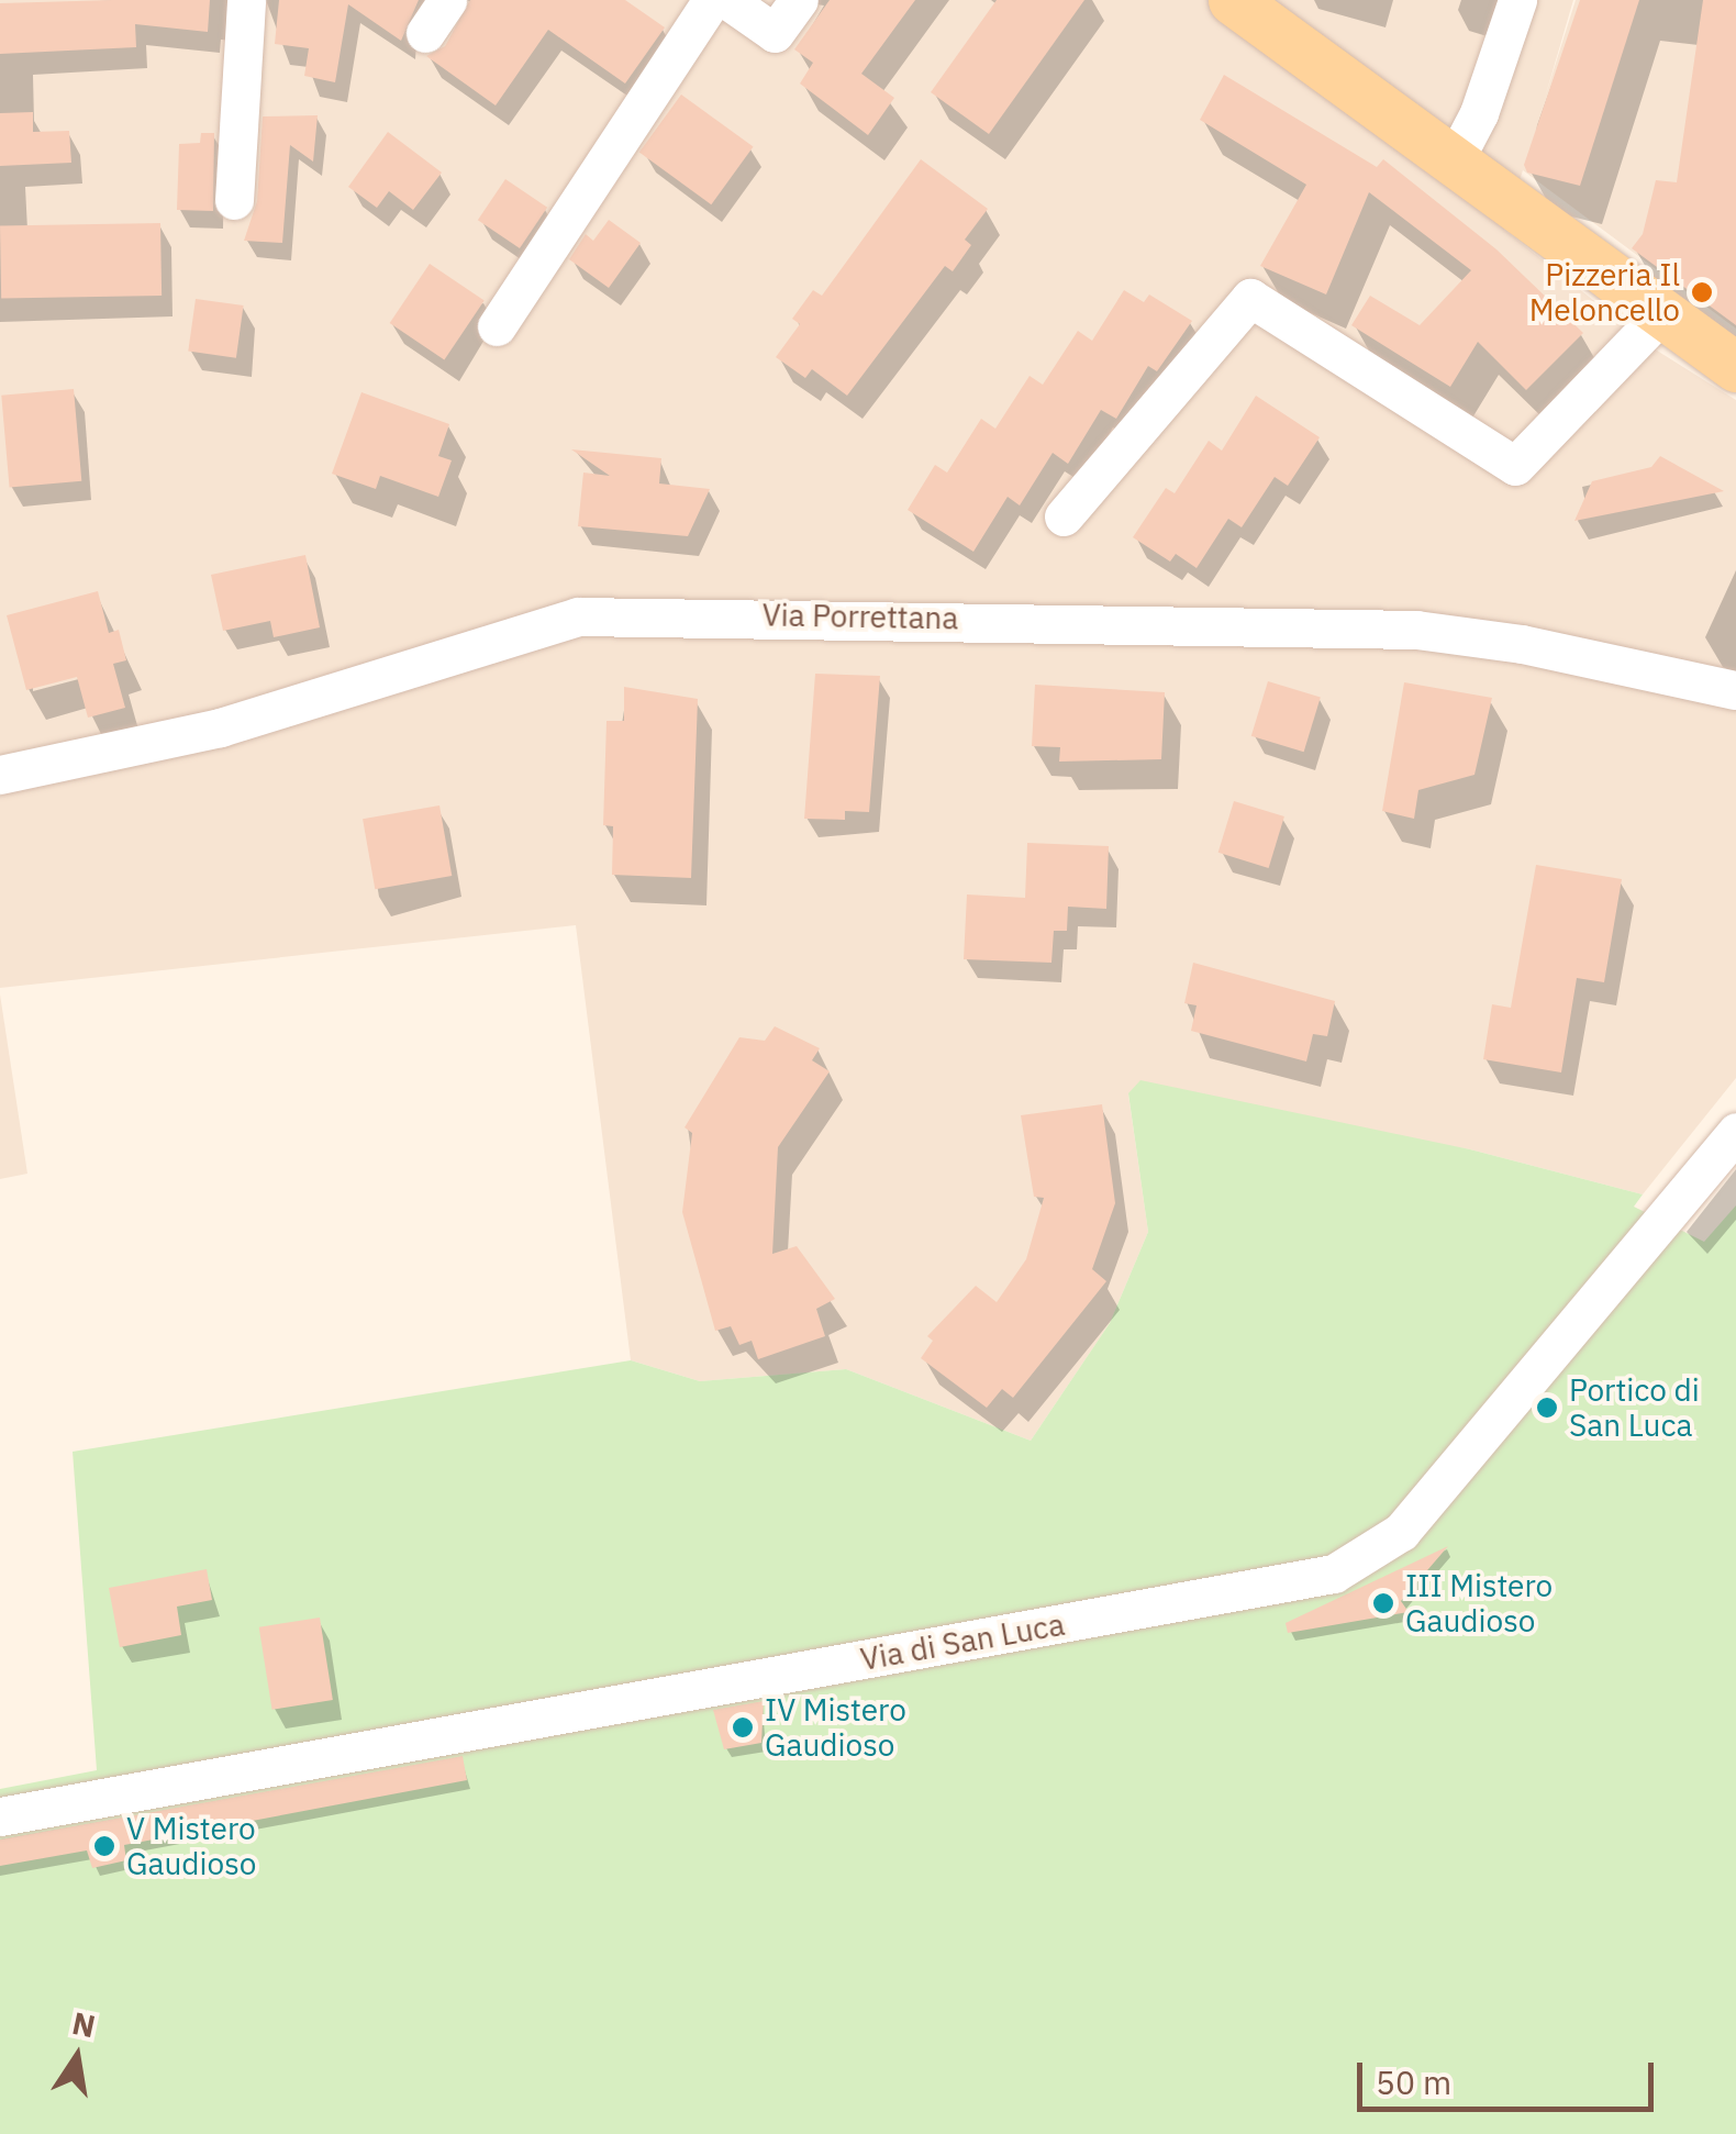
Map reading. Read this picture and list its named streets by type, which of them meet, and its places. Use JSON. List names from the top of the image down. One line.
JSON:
{"streets":{"street":["Via Porrettana","Via di San Luca"]},"places":["Pizzeria Il Meloncello","Portico di San Luca","III Mistero Gaudioso","IV Mistero Gaudioso","V Mistero Gaudioso"],"scale_bar":"50 m","north":"top"}
